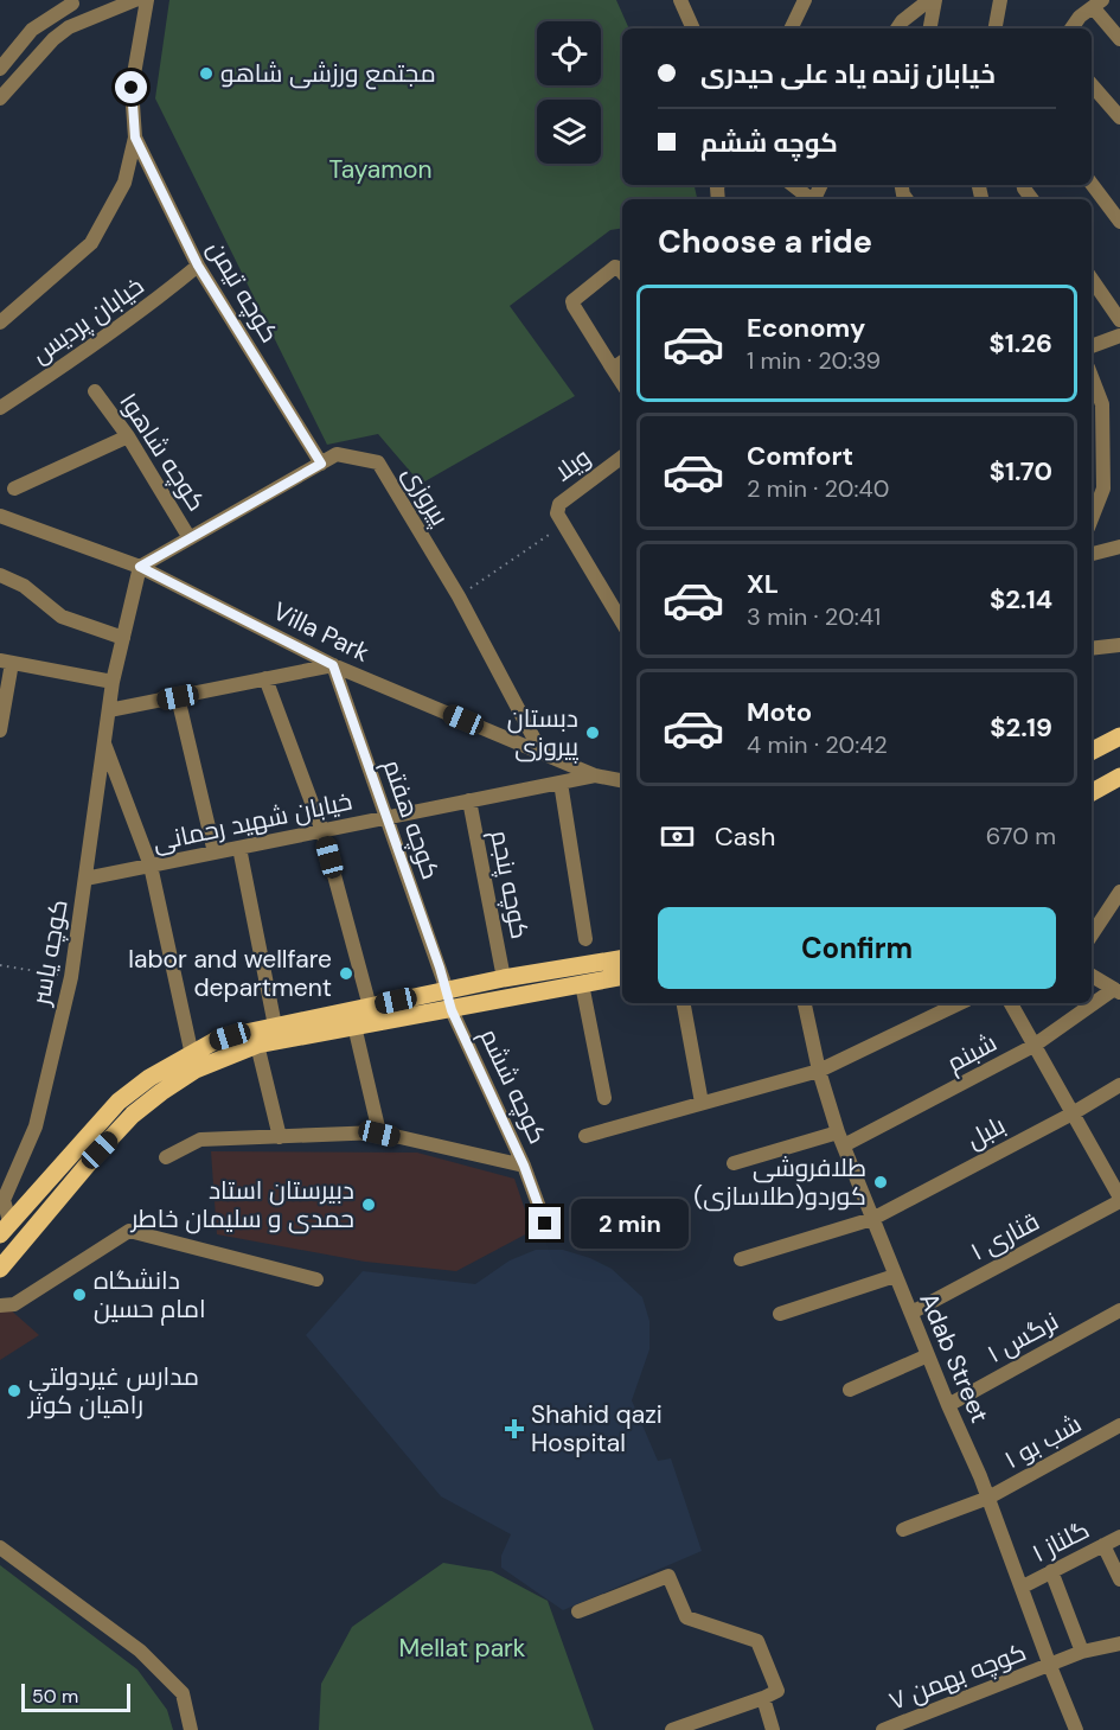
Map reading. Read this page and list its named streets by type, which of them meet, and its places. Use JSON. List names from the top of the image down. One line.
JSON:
{"streets":{"street":["کوچه تیمن","خیابان پردیس","کوچه شاهو۱","ویلا","پیروزی","Villa Park","کوچه هفتم","خیابان شهید رحمانی","کوچه پنجم","کوچه یاسر","شبنم","کوچه ششم","بلبل","قناری ۱","نرگس ۱","Adab Street","شب بو ۱","گلناز ۱","کوچه بهمن ۷"]},"crossings":[["کوچه تیمن","خیابان پردیس"],["کوچه تیمن","پیروزی"],["کوچه شاهو۱","پیروزی"],["پیروزی","Villa Park"],["پیروزی","کوچه یاسر"],["Villa Park","کوچه هفتم"],["Villa Park","خیابان شهید رحمانی"],["Villa Park","کوچه یاسر"],["کوچه هفتم","خیابان شهید رحمانی"],["خیابان شهید رحمانی","کوچه پنجم"],["خیابان شهید رحمانی","کوچه یاسر"],["شبنم","Adab Street"],["بلبل","Adab Street"],["قناری ۱","Adab Street"],["نرگس ۱","Adab Street"],["Adab Street","شب بو ۱"],["Adab Street","گلناز ۱"],["Adab Street","کوچه بهمن ۷"]],"parks":["Tayamon","Mellat park"],"places":{"other":["مجتمع ورزشی شاهو","دبستان پیروزی","labor and wellfare department","طلافروشی کوردو(طلاسازی)","دبیرستان استاد حمدی و سلیمان خاطر","دانشگاه امام حسین","مدارس غیردولتی راهیان کوثر"],"health":["Shahid qazi Hospital"]},"scale_bar":"50 m","page":{"banner":["خیابان زنده یاد علی حیدری","کوچه ششم"],"heading":"Choose a ride","list":[{"name":"Economy","note":"1 min · 20:39","value":"$1.26"},{"name":"Comfort","note":"2 min · 20:40","value":"$1.70"},{"name":"XL","note":"3 min · 20:41","value":"$2.14"},{"name":"Moto","note":"4 min · 20:42","value":"$2.19"}],"pay":["Cash","670 m"],"buttons":"Confirm","bubble":"2 min","scale":"50 m"}}
